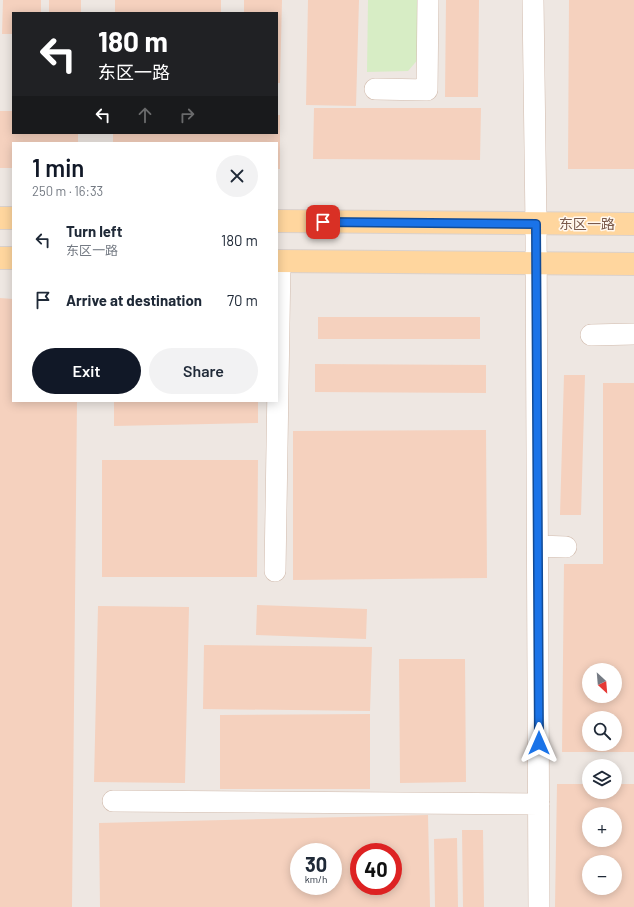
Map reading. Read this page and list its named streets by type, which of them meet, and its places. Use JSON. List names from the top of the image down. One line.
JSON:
{"streets":{"main road":["东区一路"]},"north":"bottom right","page":{"turn":["180 m","东区一路"],"heading":["1 min","250 m · 16:33"],"list":[{"name":"Turn left","note":"东区一路","value":"180 m"},{"name":"Arrive at destination","value":"70 m"}],"buttons":["Exit","Share"],"map_buttons":["+","−"],"speed":"30 km/h","limit":"40"}}
